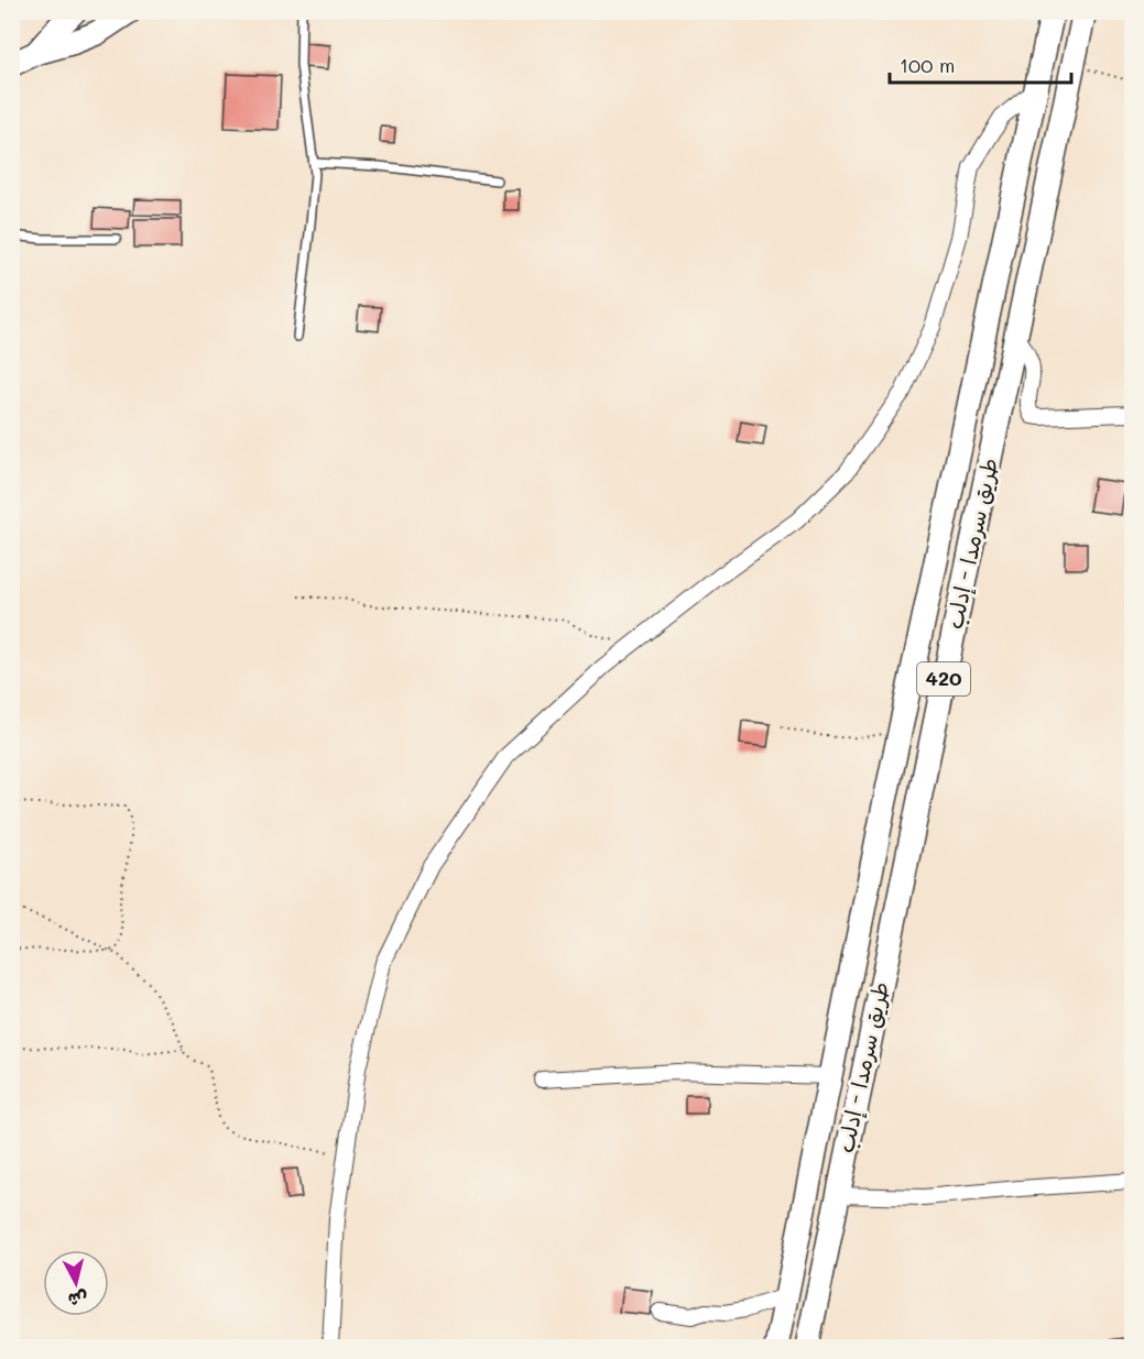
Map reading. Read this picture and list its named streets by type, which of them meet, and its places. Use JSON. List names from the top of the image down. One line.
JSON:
{"streets":{"main road":["طريق سرمدا - إدلب","420"]},"scale_bar":"100 m","north":"bottom"}
